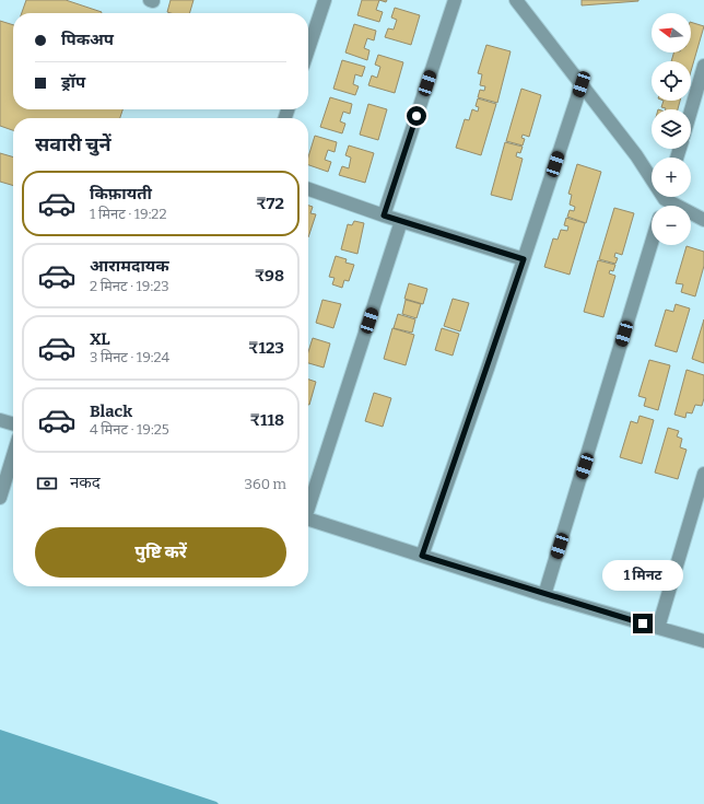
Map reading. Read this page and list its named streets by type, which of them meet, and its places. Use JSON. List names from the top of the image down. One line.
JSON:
{"north":"left","page":{"map_buttons":["+","−"],"banner":["पिकअप","ड्रॉप"],"heading":"सवारी चुनें","list":[{"name":"किफ़ायती","note":"1 मिनट · 19:22","value":"₹72"},{"name":"आरामदायक","note":"2 मिनट · 19:23","value":"₹98"},{"name":"XL","note":"3 मिनट · 19:24","value":"₹123"},{"name":"Black","note":"4 मिनट · 19:25","value":"₹118"}],"pay":["नकद","360 m"],"buttons":"पुष्टि करें","bubble":"1 मिनट"}}
